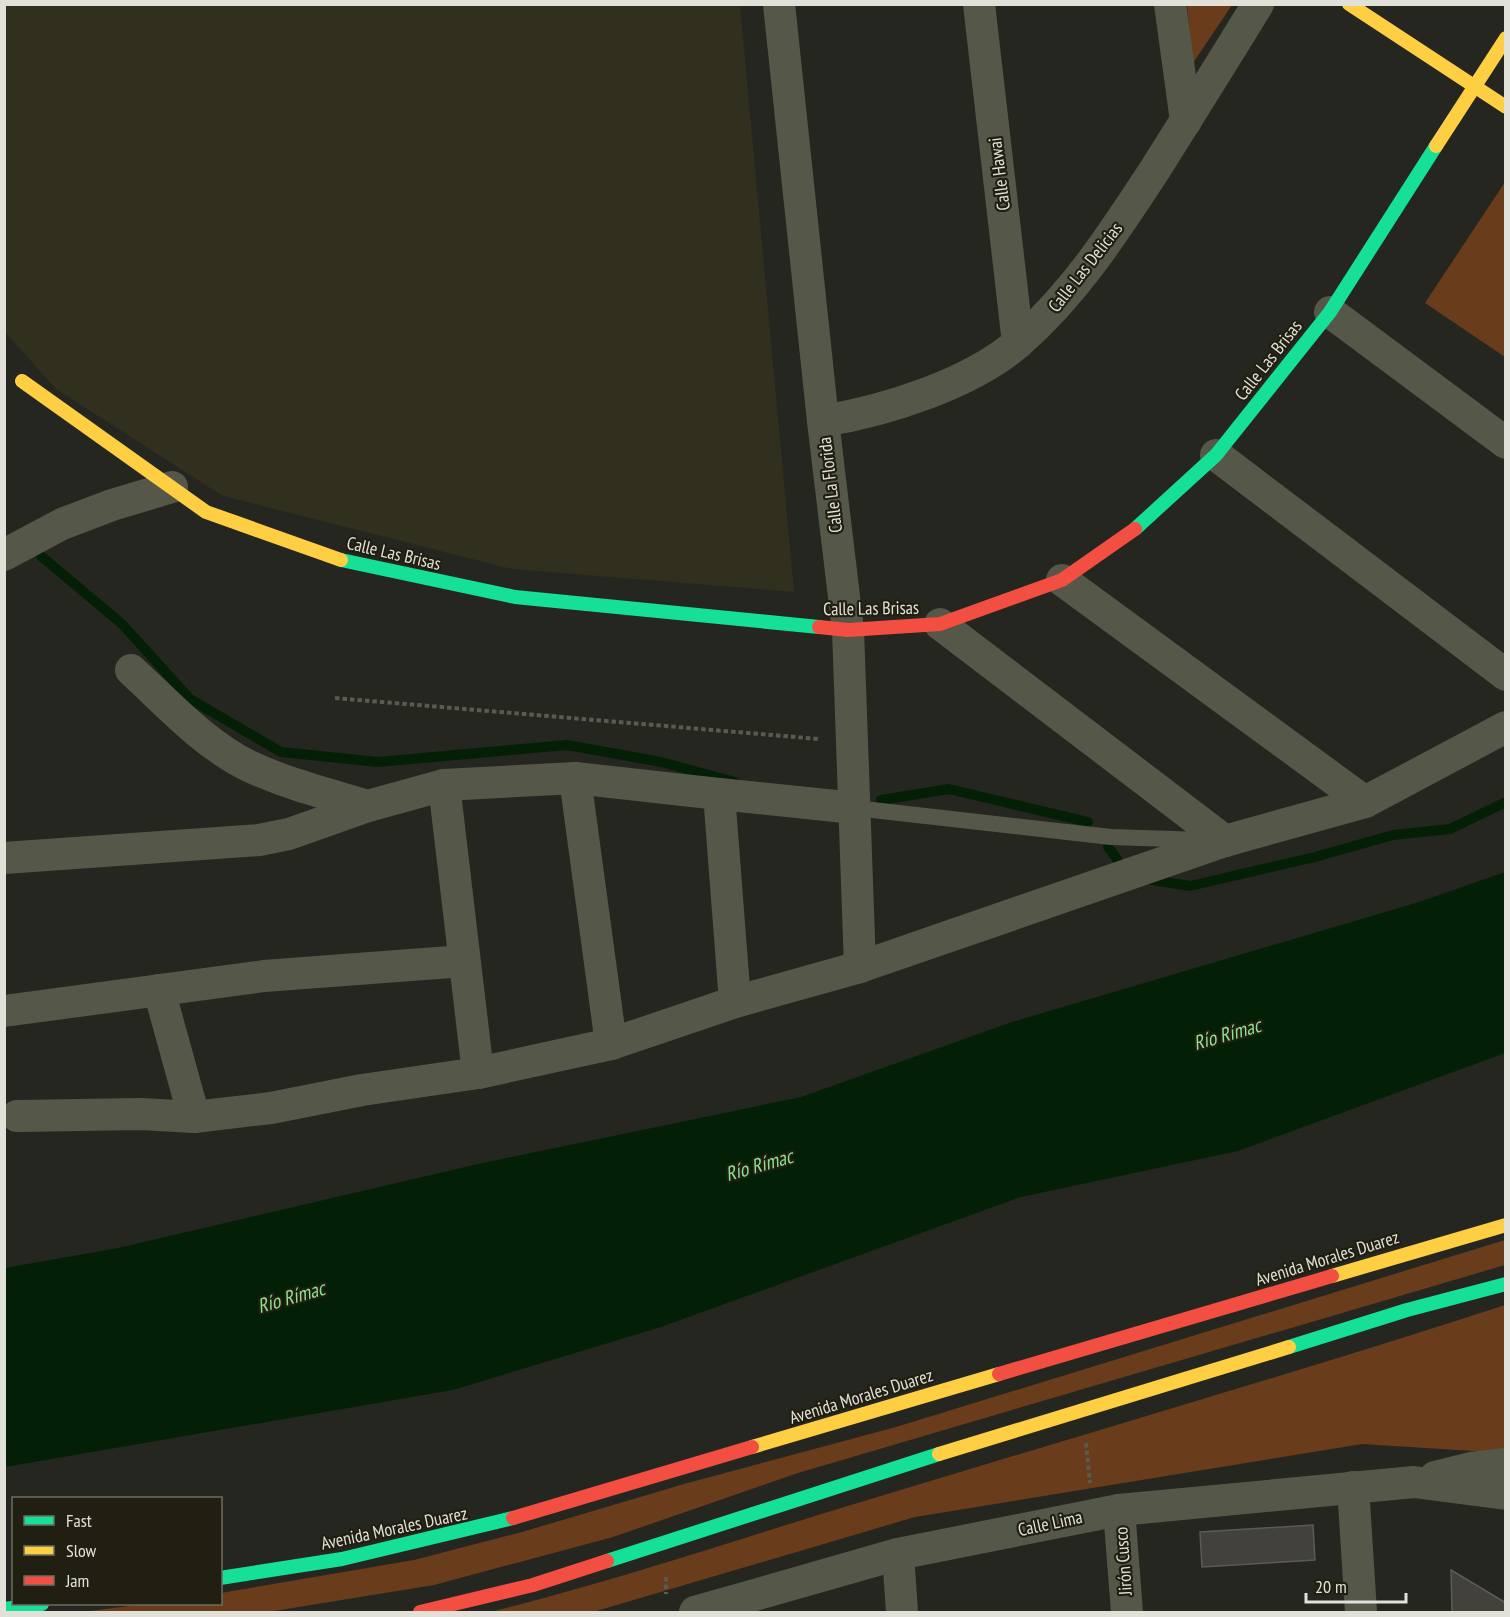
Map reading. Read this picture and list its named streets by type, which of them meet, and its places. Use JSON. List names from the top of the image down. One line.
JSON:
{"streets":{"main road":["Calle Las Brisas","Avenida Morales Duarez"],"street":["Calle Hawai","Calle Las Delicias","Calle La Florida","Calle Lima","Jirón Cusco"]},"crossings":[["Calle Hawai","Calle Las Delicias"],["Calle Las Delicias","Calle La Florida"],["Calle Las Brisas","Calle La Florida"],["Calle Lima","Jirón Cusco"]],"water":["Río Rímac"],"legend":["Fast","Slow","Jam"],"scale_bar":"20 m"}
